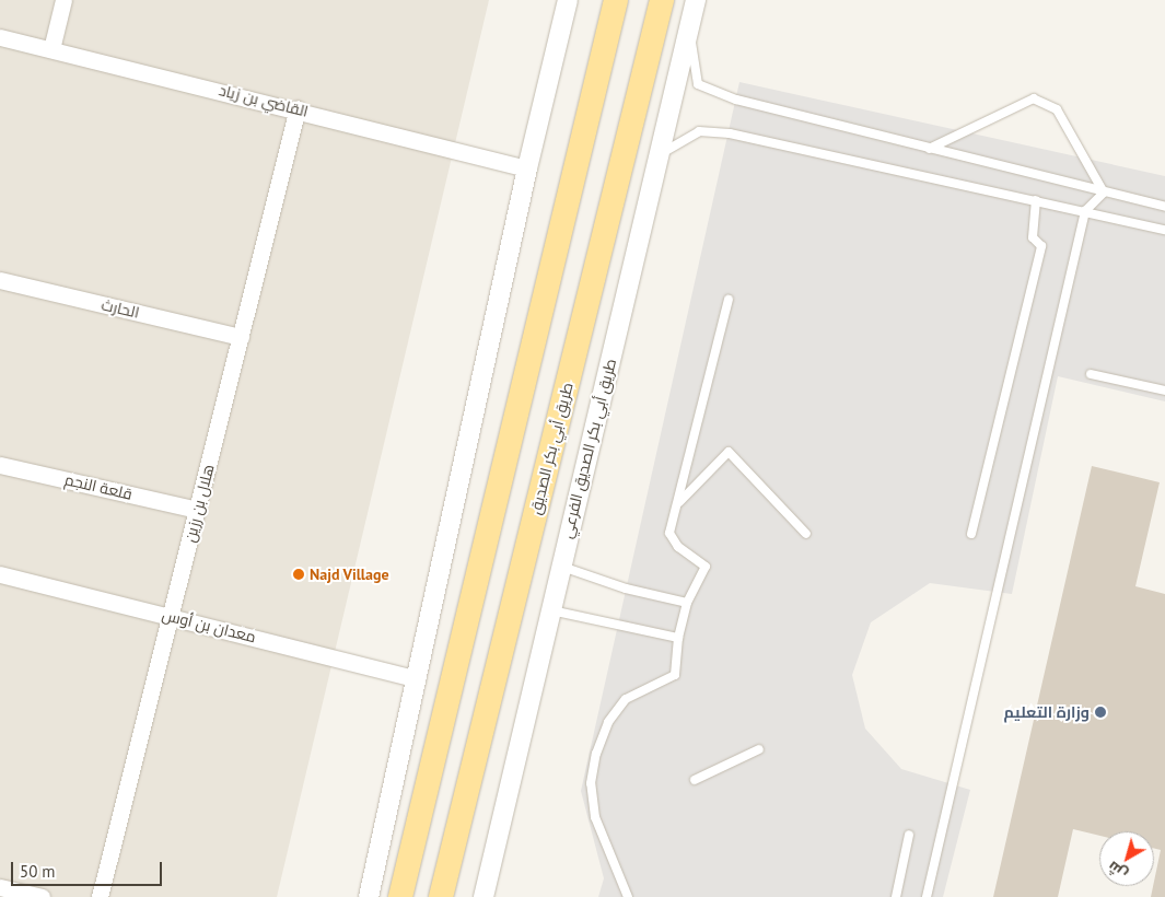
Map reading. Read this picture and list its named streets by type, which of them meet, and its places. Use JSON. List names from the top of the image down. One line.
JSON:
{"streets":{"main road":["طريق أبي بكر الصديق"],"street":["القاضي بن زياد","الحارث","طريق أبي بكر الصديق الفرعي","قلعة النجم","هلال بن رزين","معدان بن أوس"]},"crossings":[["القاضي بن زياد","هلال بن رزين"],["الحارث","هلال بن رزين"],["قلعة النجم","هلال بن رزين"],["هلال بن رزين","معدان بن أوس"]],"places":["Najd Village","وزارة التعليم"],"scale_bar":"50 m","north":"bottom left"}
